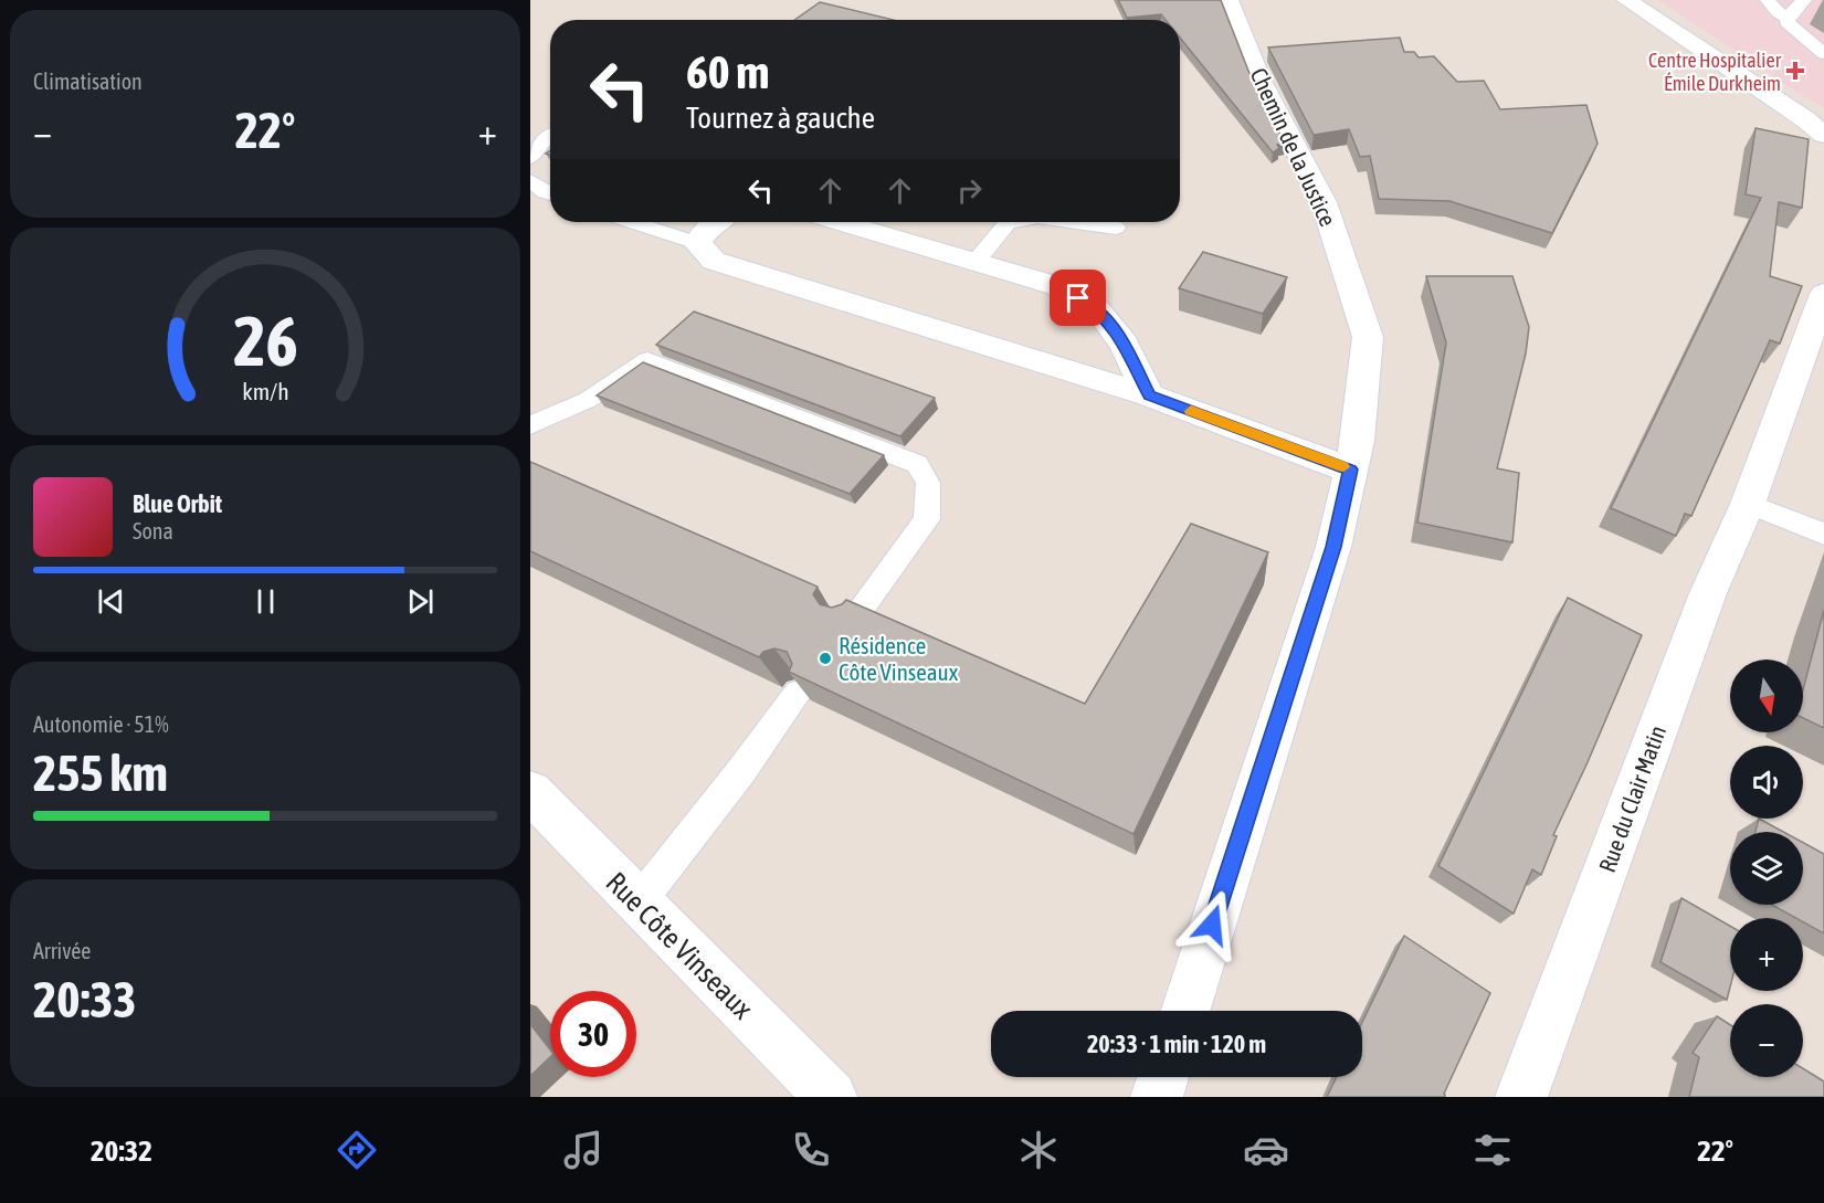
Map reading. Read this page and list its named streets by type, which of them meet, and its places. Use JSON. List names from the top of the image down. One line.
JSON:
{"streets":{"street":["Chemin de la Justice","Rue du Clair Matin","Rue Côte Vinseaux"]},"places":{"health":["Centre Hospitalier Émile Durkheim"],"other":["Résidence Côte Vinseaux"]},"north":"bottom","page":{"tile":["Climatisation",["Autonomie · 51%","255 km"],["Arrivée","20:33"]],"turn":["60 m","Tournez à gauche"],"heat":["−","22°","+"],"song":["Blue Orbit","Sona"],"map_buttons":["+","−"],"limit":"30","trip":"20:33 · 1 min · 120 m","tabs":["20:32","22°"],"gauge":["26","km/h"]}}
